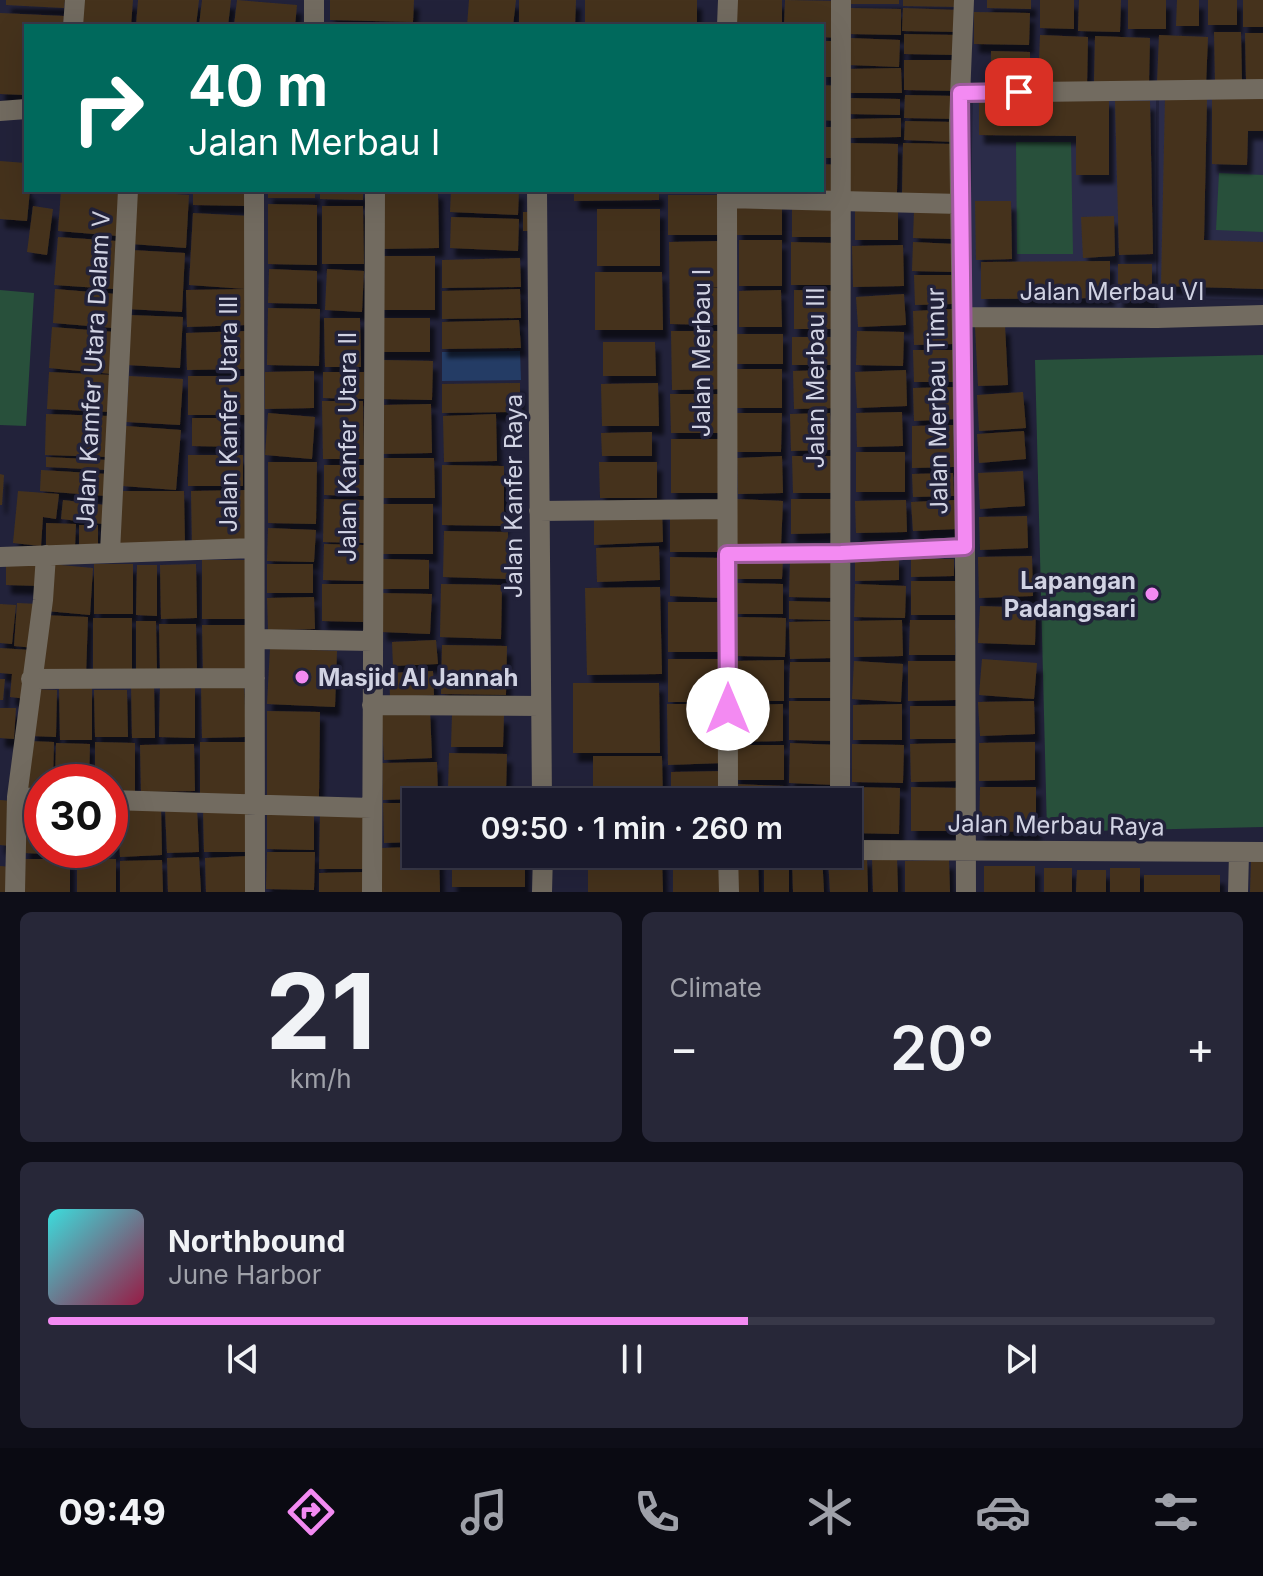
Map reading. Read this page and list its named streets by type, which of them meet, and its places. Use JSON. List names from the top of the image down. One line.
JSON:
{"streets":{"street":["Jalan Merbau VI","Jalan Merbau I","Jalan Kamfer Utara Dalam V","Jalan Merbau III","Jalan Merbau Timur","Jalan Kanfer Utara III","Jalan Kanfer Utara II","Jalan Kanfer Raya","Jalan Merbau Raya"]},"crossings":[["Jalan Merbau VI","Jalan Merbau Timur"],["Jalan Merbau I","Jalan Merbau III"],["Jalan Merbau Timur","Jalan Merbau Raya"]],"places":["Lapangan Padangsari","Masjid Al Jannah"],"page":{"turn":["40 m","Jalan Merbau I"],"limit":"30","trip":"09:50 · 1 min · 260 m","tile":[["21","km/h"],"Climate"],"heat":["−","20°","+"],"song":["Northbound","June Harbor"],"tabs":"09:49"}}
